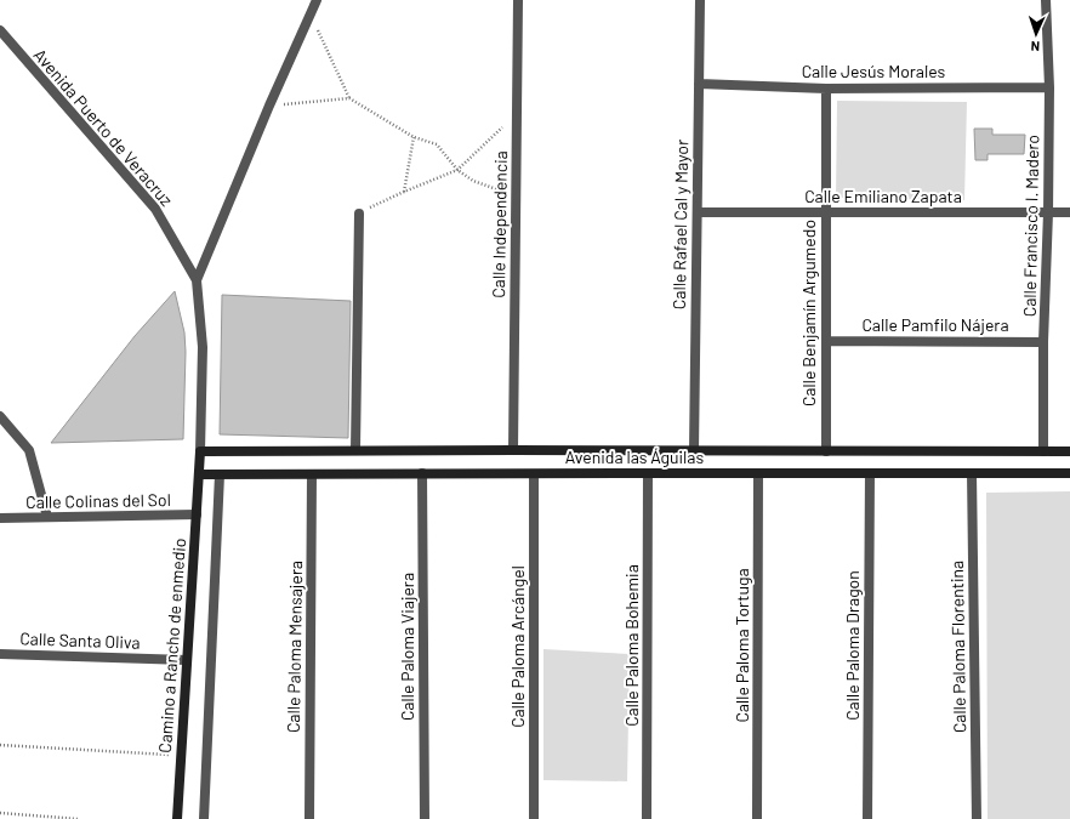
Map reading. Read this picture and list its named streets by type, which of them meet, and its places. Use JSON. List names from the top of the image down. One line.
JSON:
{"streets":{"street":["Calle Jesús Morales","Avenida Puerto de Veracruz","Calle Emiliano Zapata","Calle Independencia","Calle Rafael Cal y Mayor","Calle Francisco I. Madero","Calle Benjamín Argumedo","Calle Pamfilo Nájera","Avenida las Águilas","Calle Colinas del Sol","Calle Santa Oliva","Camino a Rancho de enmedio","Calle Paloma Bohemia","Calle Paloma Tortuga","Calle Paloma Dragon","Calle Paloma Mensajera","Calle Paloma Viajera","Calle Paloma Arcángel","Calle Paloma Florentina"]},"crossings":[["Calle Jesús Morales","Calle Rafael Cal y Mayor"],["Calle Jesús Morales","Calle Francisco I. Madero"],["Calle Jesús Morales","Calle Benjamín Argumedo"],["Avenida Puerto de Veracruz","Avenida las Águilas"],["Avenida Puerto de Veracruz","Camino a Rancho de enmedio"],["Calle Emiliano Zapata","Calle Rafael Cal y Mayor"],["Calle Emiliano Zapata","Calle Francisco I. Madero"],["Calle Emiliano Zapata","Calle Benjamín Argumedo"],["Calle Independencia","Avenida las Águilas"],["Calle Rafael Cal y Mayor","Avenida las Águilas"],["Calle Francisco I. Madero","Calle Pamfilo Nájera"],["Calle Francisco I. Madero","Avenida las Águilas"],["Calle Benjamín Argumedo","Calle Pamfilo Nájera"],["Calle Benjamín Argumedo","Avenida las Águilas"],["Avenida las Águilas","Camino a Rancho de enmedio"],["Avenida las Águilas","Calle Paloma Bohemia"],["Avenida las Águilas","Calle Paloma Tortuga"],["Avenida las Águilas","Calle Paloma Dragon"],["Avenida las Águilas","Calle Paloma Mensajera"],["Avenida las Águilas","Calle Paloma Viajera"],["Avenida las Águilas","Calle Paloma Arcángel"],["Avenida las Águilas","Calle Paloma Florentina"],["Calle Colinas del Sol","Camino a Rancho de enmedio"],["Calle Santa Oliva","Camino a Rancho de enmedio"]],"north":"bottom"}
